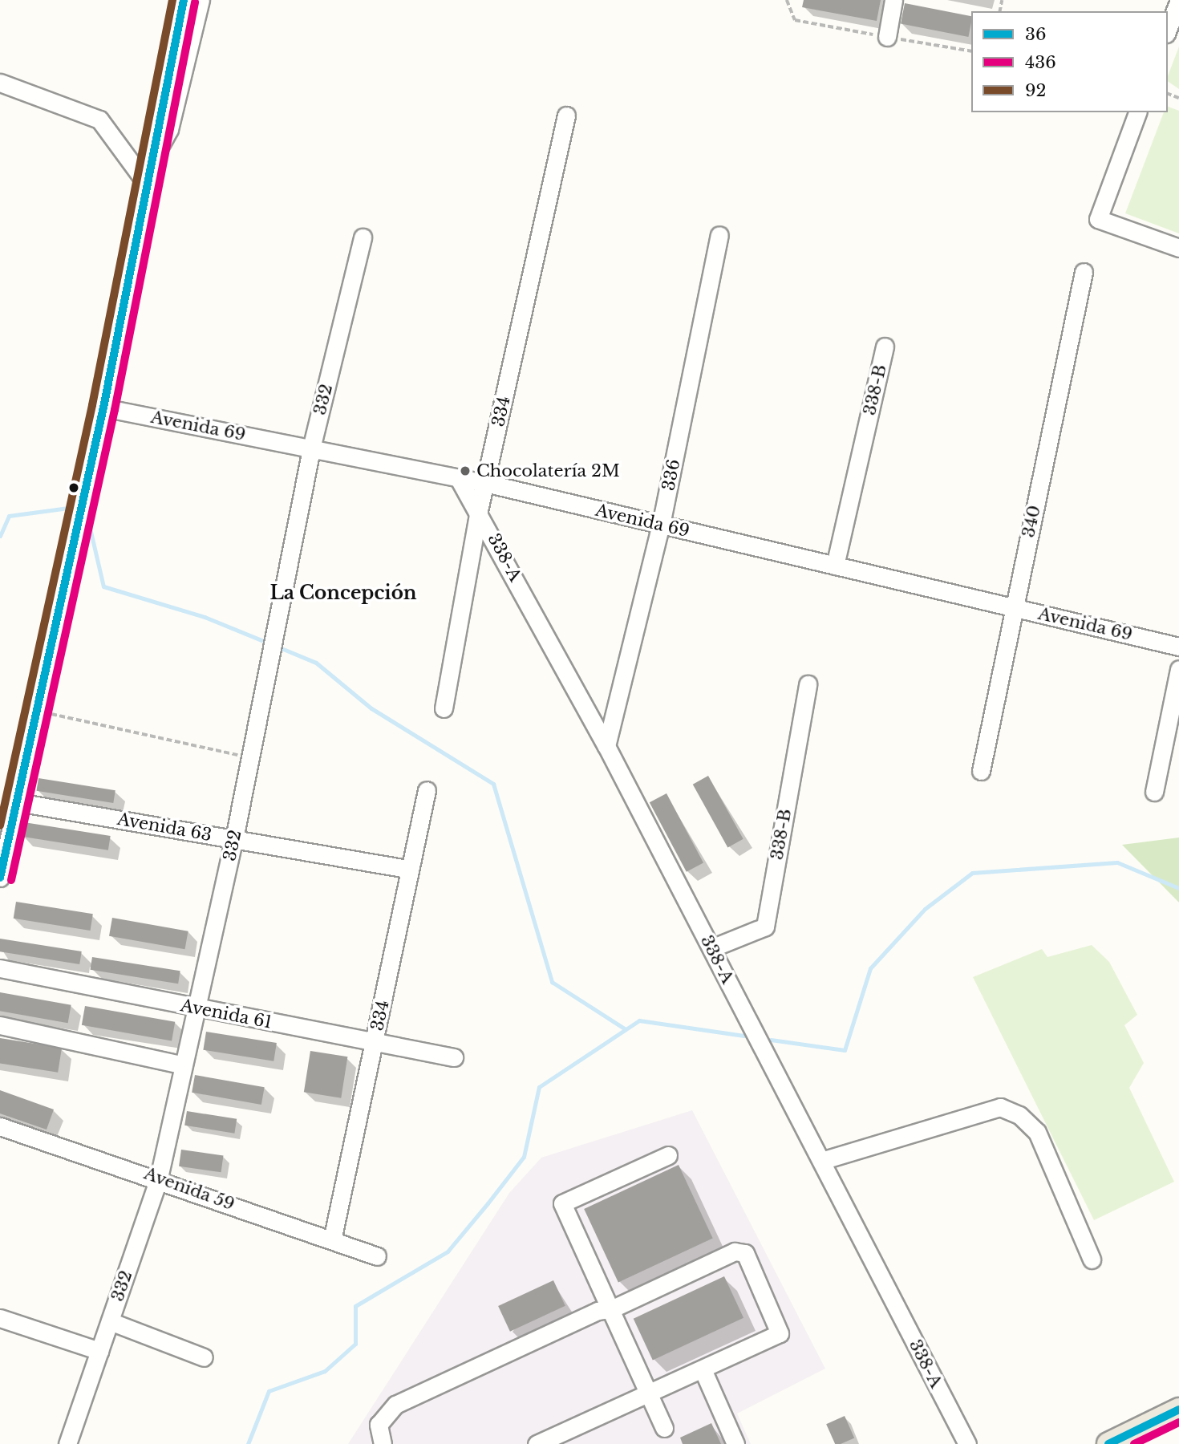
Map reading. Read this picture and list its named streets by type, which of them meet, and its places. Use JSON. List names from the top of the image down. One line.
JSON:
{"streets":{"street":["338-B","332","334","Avenida 69","336","340","338-A","Avenida 63","Avenida 61","Avenida 59"]},"crossings":[["338-B","Avenida 69"],["338-B","338-A"],["332","Avenida 69"],["332","Avenida 63"],["332","Avenida 61"],["332","Avenida 59"],["334","Avenida 69"],["334","338-A"],["334","Avenida 63"],["334","Avenida 61"],["334","Avenida 59"],["Avenida 69","336"],["Avenida 69","340"],["Avenida 69","338-A"],["336","338-A"]],"districts":["La Concepción"],"places":["Chocolatería 2M"],"lines":["transit line 36","transit line 92","transit line 436"],"legend":["36","436","92"]}
